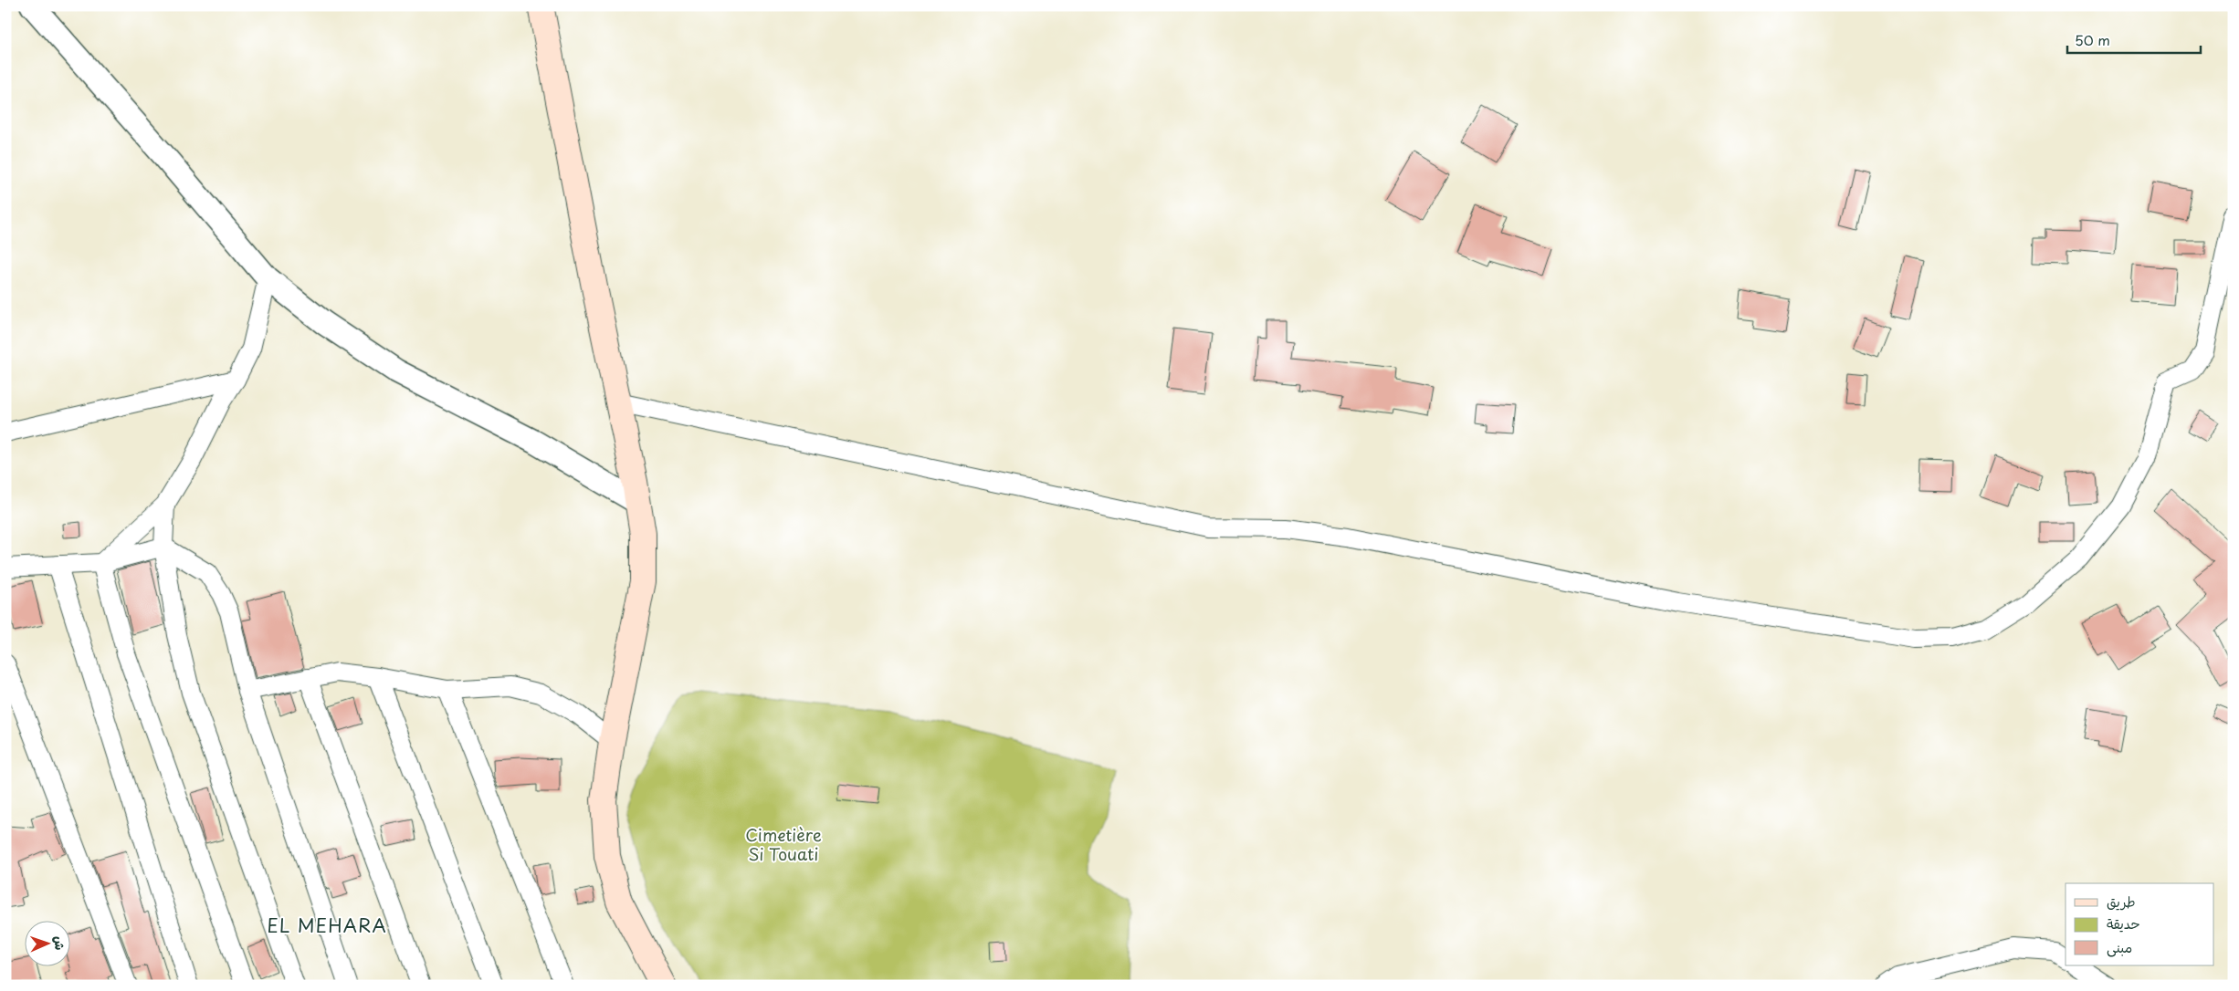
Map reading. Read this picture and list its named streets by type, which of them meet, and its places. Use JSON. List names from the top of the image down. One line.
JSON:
{"districts":["EL MEHARA"],"parks":["Cimetière Si Touati"],"legend":["طريق","حديقة","مبنى"],"scale_bar":"50 m","north":"right"}
